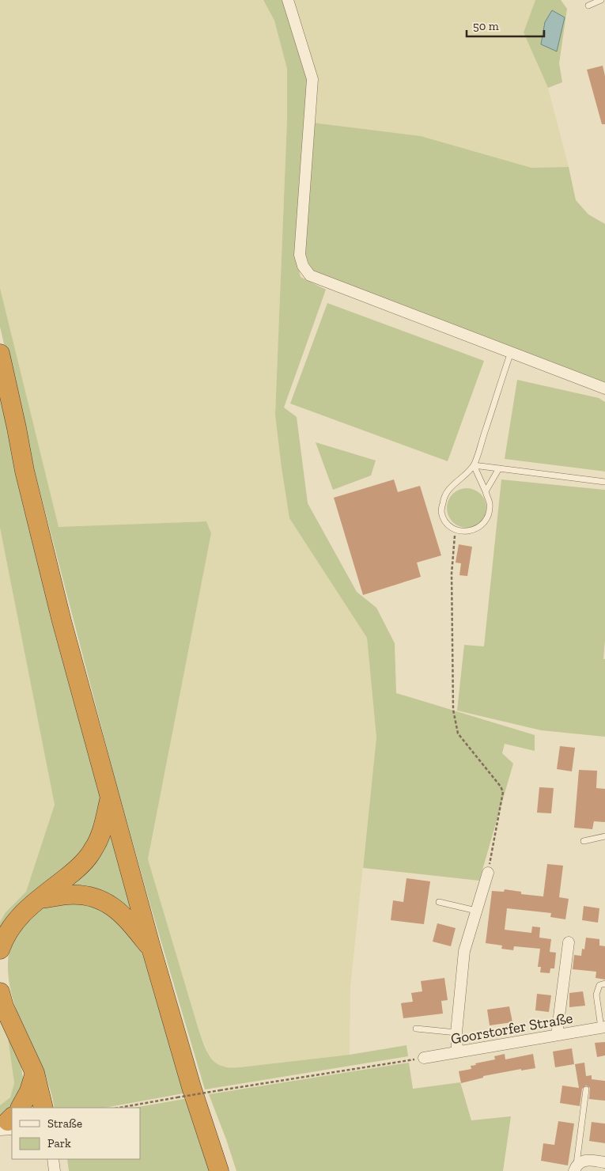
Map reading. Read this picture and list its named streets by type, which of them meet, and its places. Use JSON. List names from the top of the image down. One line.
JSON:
{"streets":{"street":["Goorstorfer Straße"]},"legend":["Straße","Park"],"scale_bar":"50 m"}
